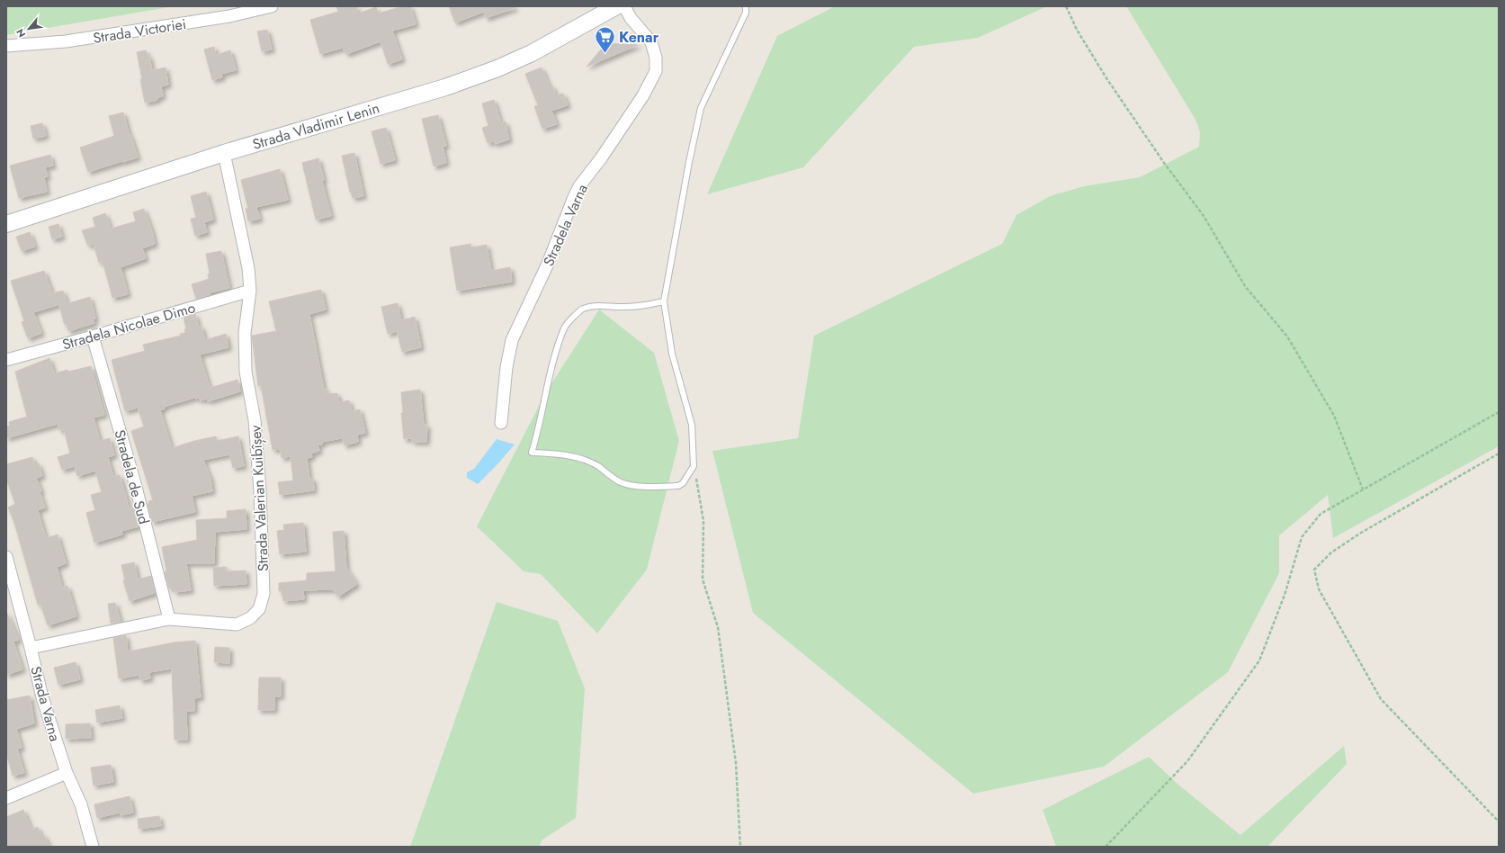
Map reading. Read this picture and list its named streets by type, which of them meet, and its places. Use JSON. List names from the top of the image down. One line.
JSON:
{"streets":{"main road":["Strada Vladimir Lenin"],"street":["Strada Victoriei","Stradela Varna","Stradela Nicolae Dimo","Stradela de Sud","Strada Valerian Kuibîșev","Strada Varna"]},"crossings":[["Strada Vladimir Lenin","Strada Valerian Kuibîșev"],["Stradela Nicolae Dimo","Stradela de Sud"],["Stradela Nicolae Dimo","Strada Valerian Kuibîșev"],["Stradela de Sud","Strada Valerian Kuibîșev"],["Strada Valerian Kuibîșev","Strada Varna"]],"places":{"supermarket":["Kenar"]},"north":"bottom left"}
